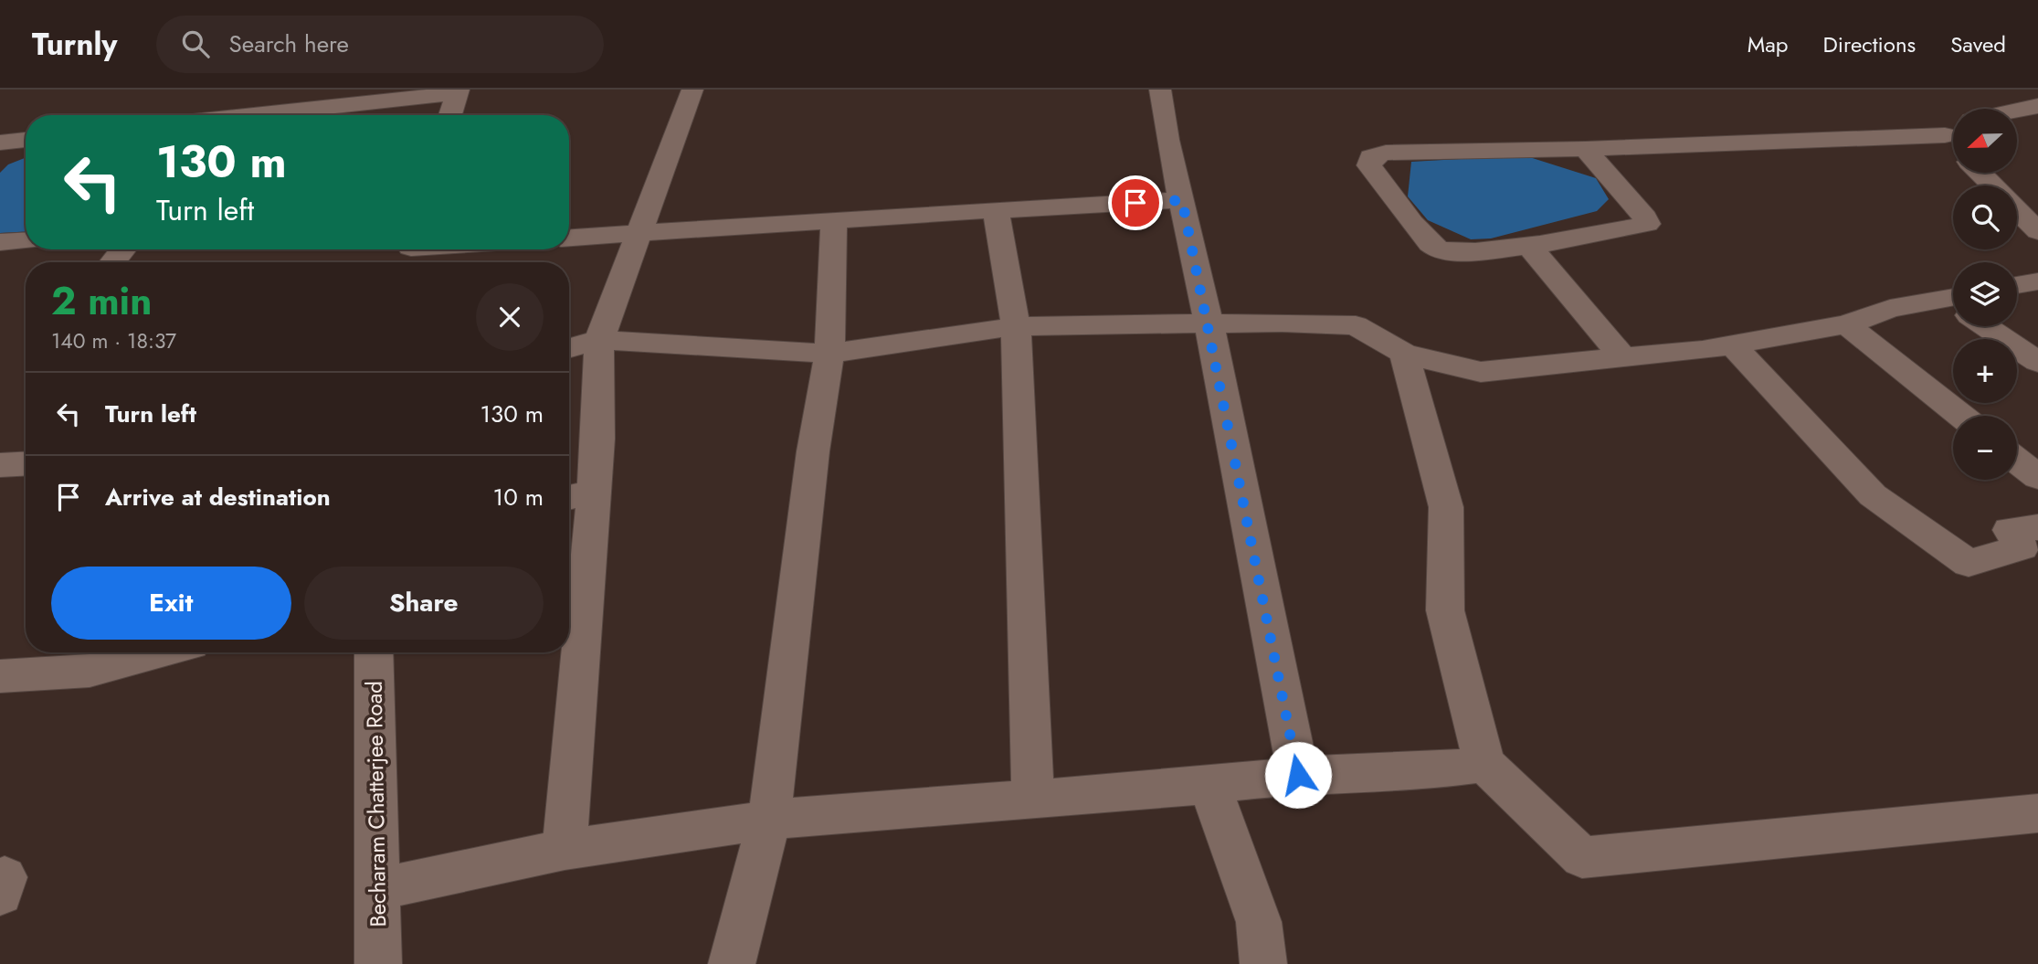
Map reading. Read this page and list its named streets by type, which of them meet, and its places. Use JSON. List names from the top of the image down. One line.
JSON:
{"streets":{"street":["Becharam Chatterjee Road"]},"north":"left","page":{"header":"Turnly","search":"Search here","nav":["Map","Directions","Saved"],"map_buttons":["+","−"],"turn":["130 m","Turn left"],"heading":["2 min","140 m · 18:37"],"list":[{"name":"Turn left","value":"130 m"},{"name":"Arrive at destination","value":"10 m"}],"buttons":["Exit","Share"]}}
